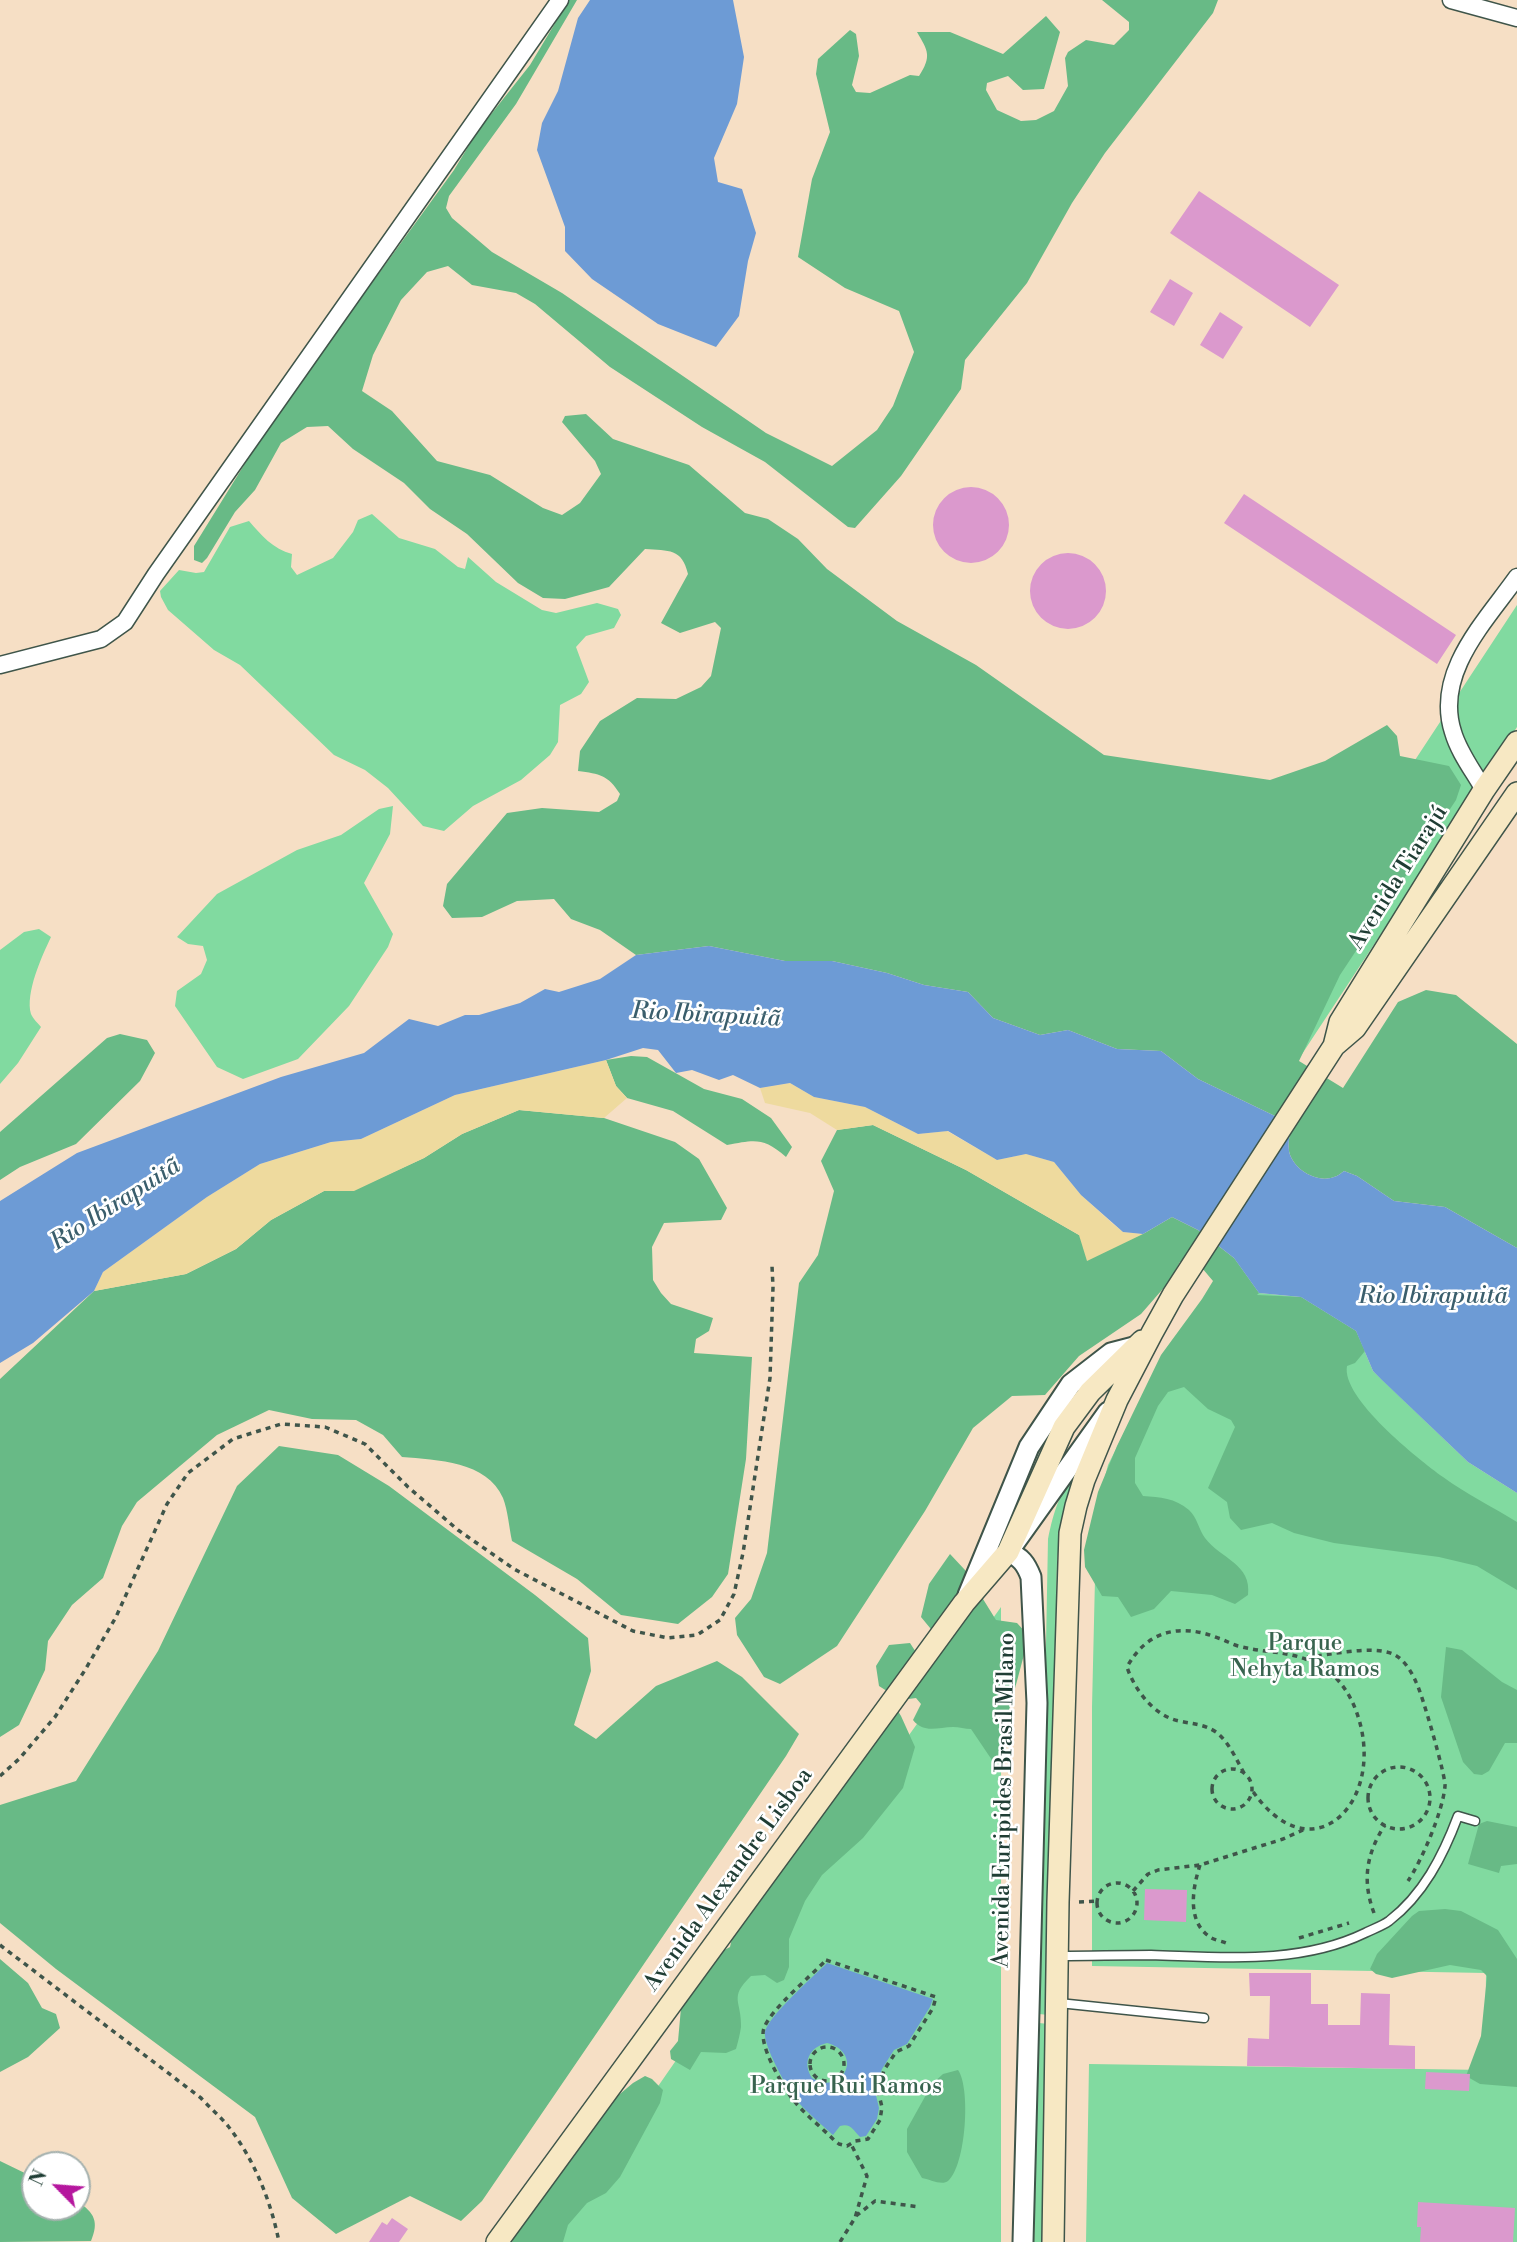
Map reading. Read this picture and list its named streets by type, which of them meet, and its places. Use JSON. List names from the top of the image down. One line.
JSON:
{"streets":{"main road":["Avenida Tiarajú","Avenida Alexandre Lisboa"],"street":["Avenida Euripides Brasil Milano"]},"crossings":[["Avenida Euripides Brasil Milano","Avenida Alexandre Lisboa"]],"water":["Rio Ibirapuitã"],"parks":["Parque Nehyta Ramos","Parque Rui Ramos"],"north":"top left"}
